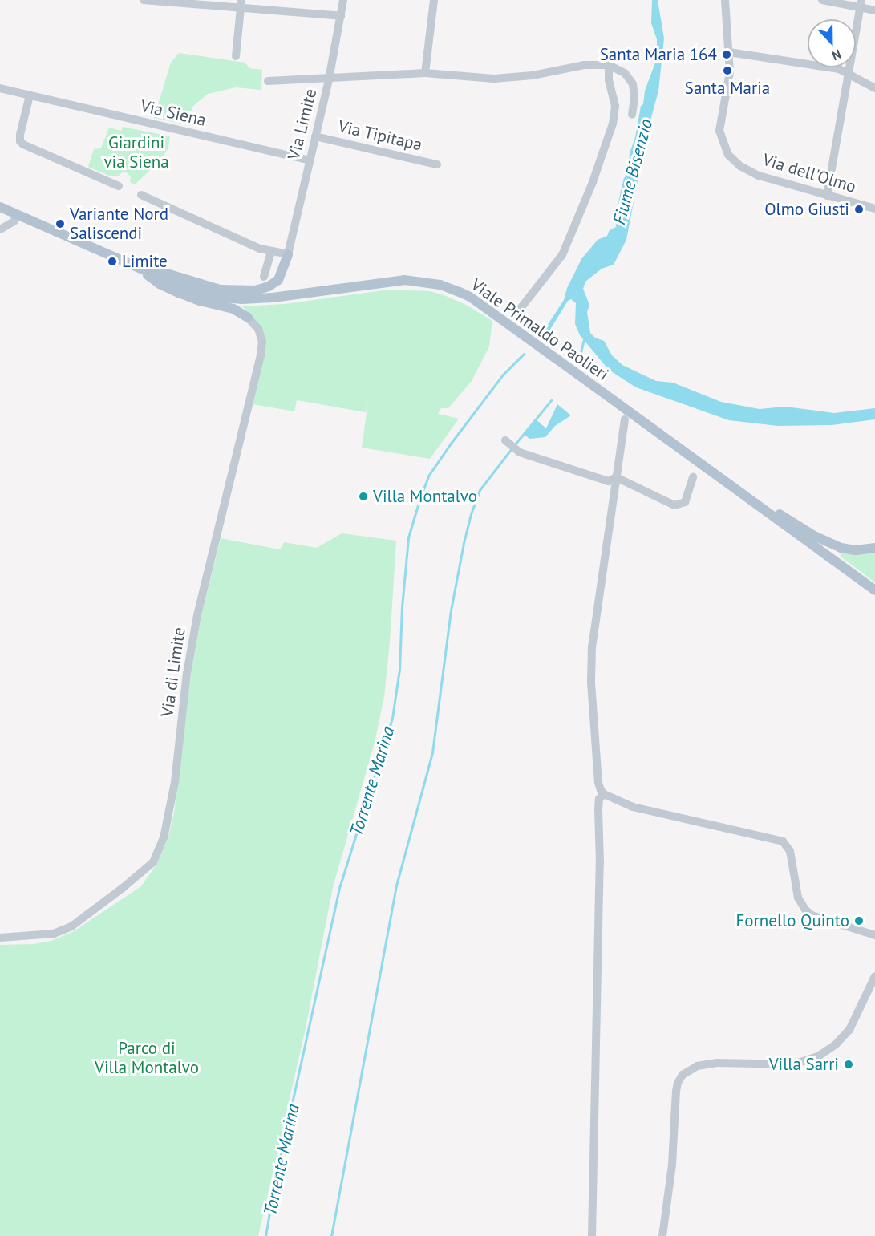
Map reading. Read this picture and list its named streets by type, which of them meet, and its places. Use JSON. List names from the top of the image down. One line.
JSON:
{"streets":{"main road":["Viale Primaldo Paolieri"],"street":["Via Siena","Via Limite","Via Tipitapa","Via dell'Olmo","Via di Limite"]},"crossings":[["Via Siena","Via Limite"],["Via Limite","Via Tipitapa"]],"water":["Fiume Bisenzio","Torrente Marina"],"parks":["Giardini via Siena","Parco di Villa Montalvo"],"places":["Santa Maria 164","Santa Maria","Olmo Giusti","Variante Nord Saliscendi","Limite","Villa Montalvo","Fornello Quinto","Villa Sarri"],"north":"bottom"}
